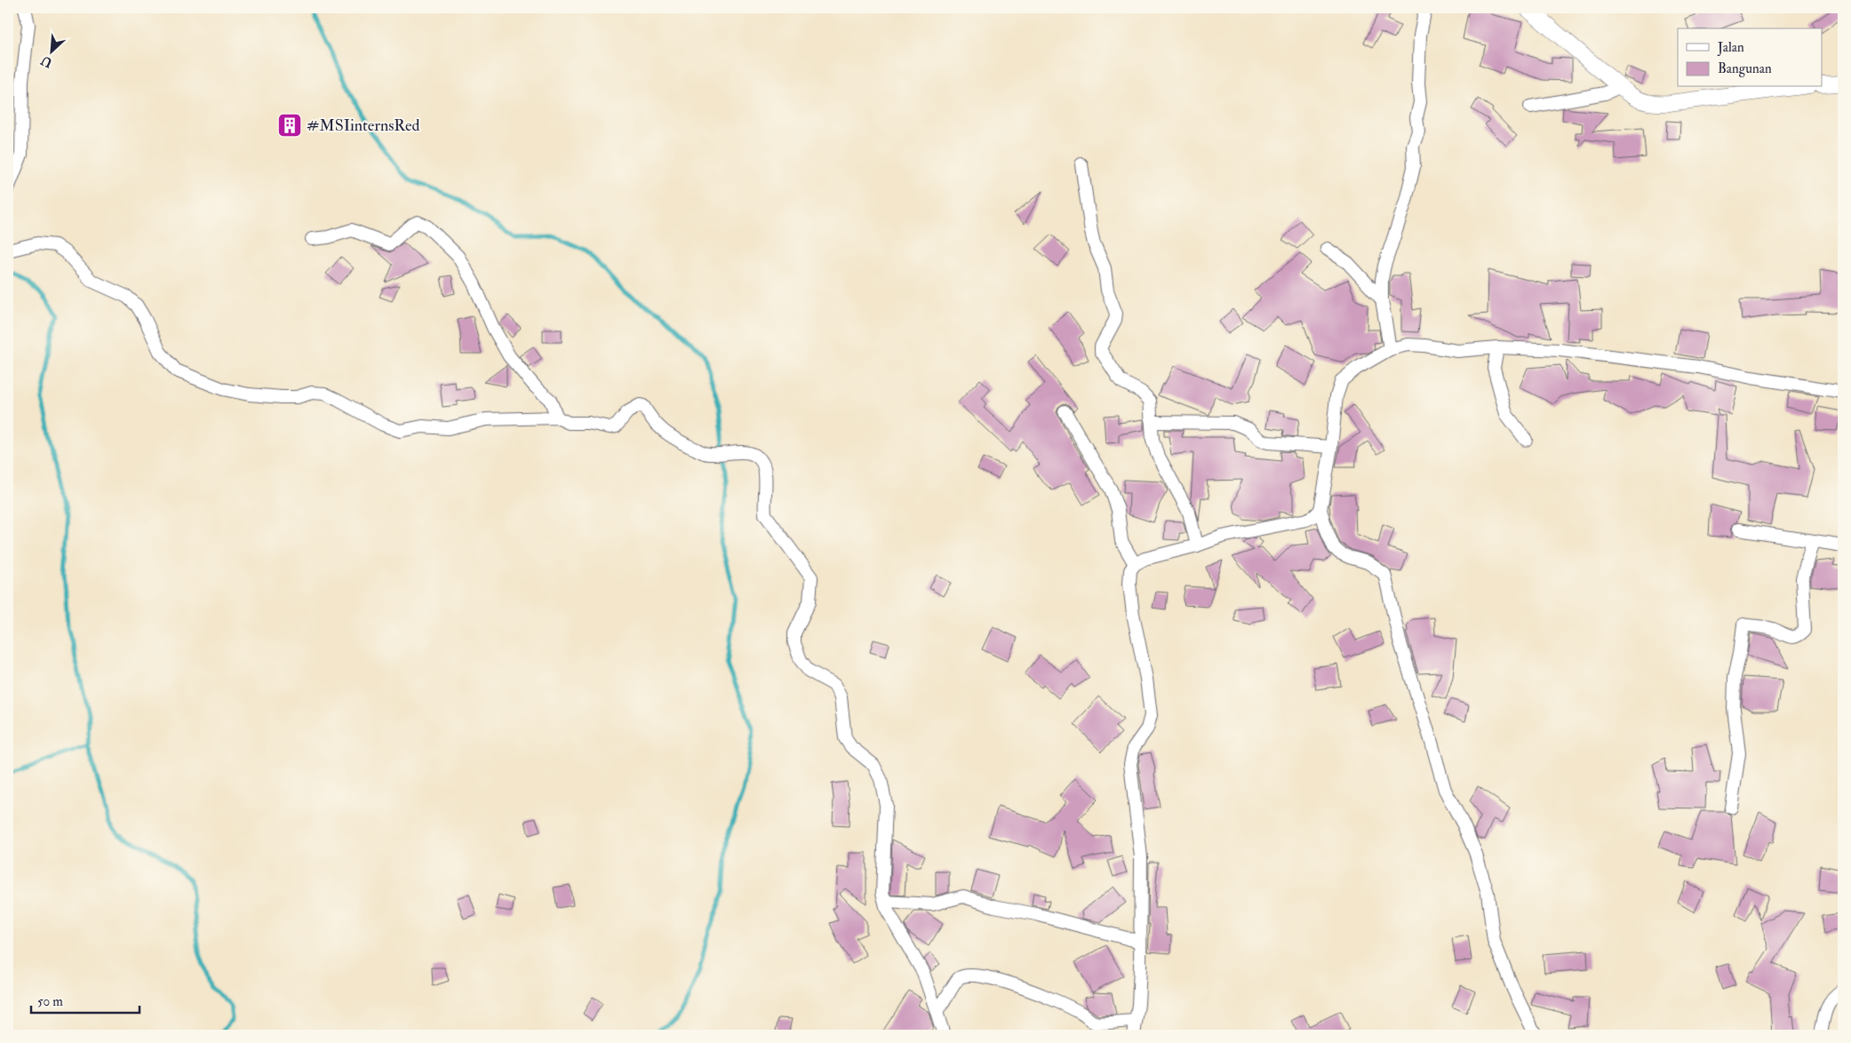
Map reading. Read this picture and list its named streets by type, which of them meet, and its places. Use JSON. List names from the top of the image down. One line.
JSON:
{"places":{"building":["#MSIinternsRed"]},"legend":["Jalan","Bangunan"],"scale_bar":"50 m","north":"bottom left"}
